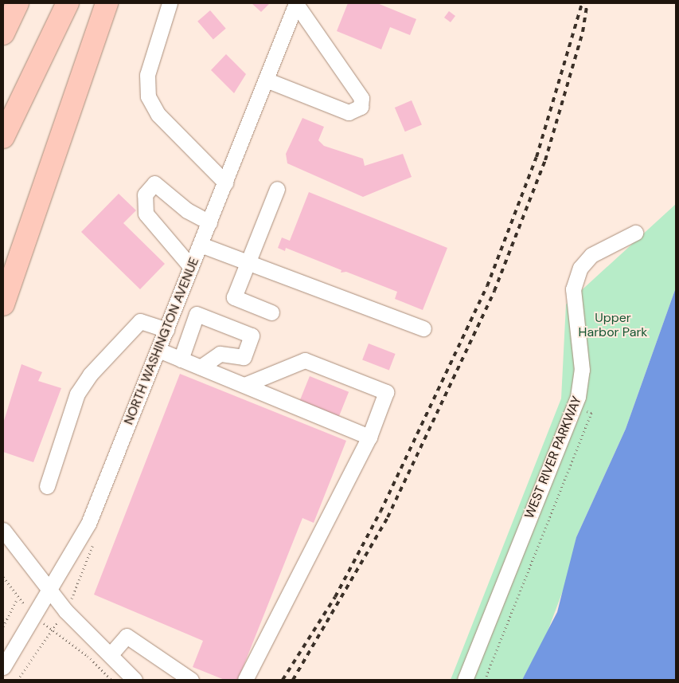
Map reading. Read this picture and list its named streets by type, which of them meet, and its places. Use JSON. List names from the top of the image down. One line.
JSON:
{"streets":{"street":["NORTH WASHINGTON AVENUE","WEST RIVER PARKWAY"]},"parks":["Upper Harbor Park"]}
